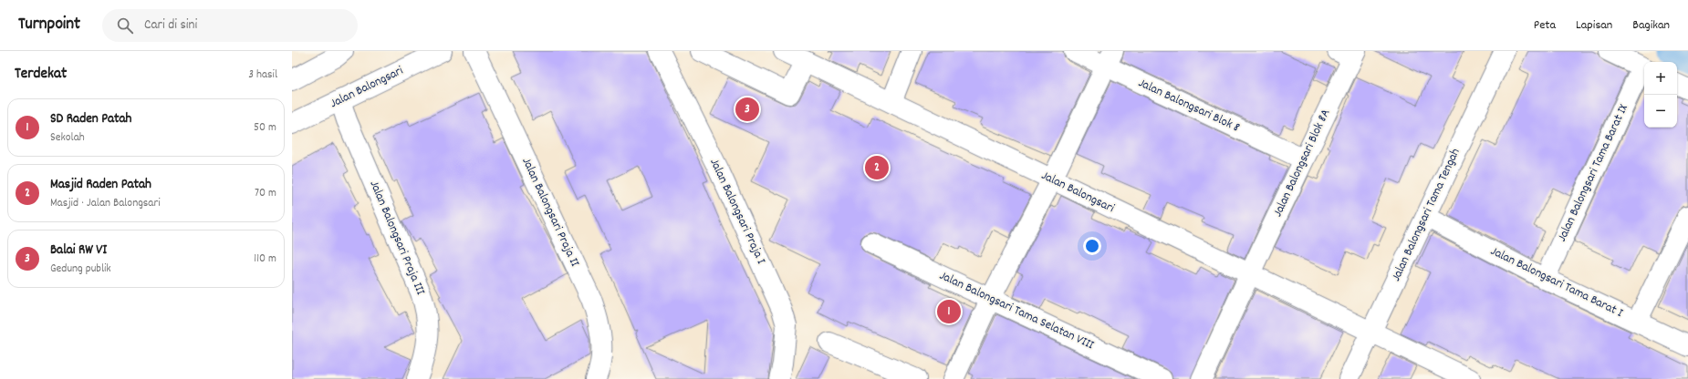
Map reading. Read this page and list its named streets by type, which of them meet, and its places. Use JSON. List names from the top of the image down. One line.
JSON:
{"streets":{"street":["Jalan Balongsari","Jalan Balongsari Blok 8","Jalan Balongsari Blok 8A","Jalan Balongsari Tama Barat IX","Jalan Balongsari Praja I","Jalan Balongsari Praja II","Jalan Balongsari Tama Tengah","Jalan Balongsari Praja III","Jalan Balongsari Tama Barat I","Jalan Balongsari Tama Selatan VIII"]},"crossings":[["Jalan Balongsari","Jalan Balongsari Blok 8A"],["Jalan Balongsari","Jalan Balongsari Tama Tengah"],["Jalan Balongsari","Jalan Balongsari Praja III"],["Jalan Balongsari Blok 8","Jalan Balongsari Blok 8A"],["Jalan Balongsari Tama Barat IX","Jalan Balongsari Tama Barat I"],["Jalan Balongsari Tama Tengah","Jalan Balongsari Tama Barat I"]],"page":{"header":"Turnpoint","search":"Cari di sini","nav":["Peta","Lapisan","Bagikan"],"heading":["Terdekat","3 hasil"],"map_buttons":["+","−"],"pins":["3","2","1"],"list":[{"mark":"1","name":"SD Raden Patah","note":"Sekolah","value":"50 m"},{"mark":"2","name":"Masjid Raden Patah","note":"Masjid · Jalan Balongsari","value":"70 m"},{"mark":"3","name":"Balai RW VI","note":"Gedung publik","value":"110 m"}]}}
